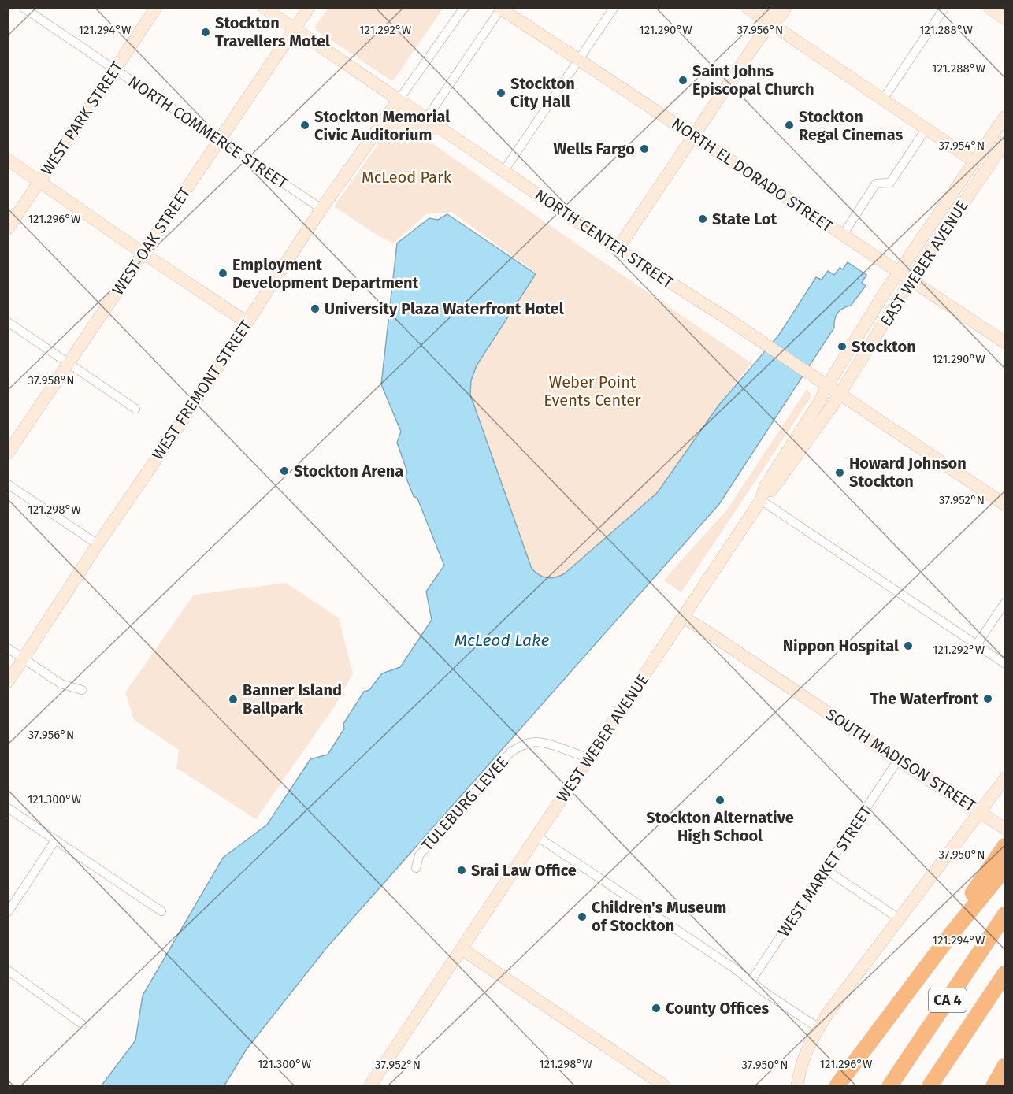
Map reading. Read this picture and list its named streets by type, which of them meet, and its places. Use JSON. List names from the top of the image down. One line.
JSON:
{"streets":{"highway":["CA 4"],"street":["WEST PARK STREET","NORTH COMMERCE STREET","NORTH EL DORADO STREET","NORTH CENTER STREET","WEST OAK STREET","EAST WEBER AVENUE","WEST FREMONT STREET","WEST WEBER AVENUE","SOUTH MADISON STREET","TULEBURG LEVEE","WEST MARKET STREET"]},"crossings":[["WEST PARK STREET","NORTH COMMERCE STREET"],["NORTH COMMERCE STREET","WEST OAK STREET"],["NORTH COMMERCE STREET","WEST FREMONT STREET"],["NORTH EL DORADO STREET","EAST WEBER AVENUE"],["NORTH CENTER STREET","WEST OAK STREET"],["NORTH CENTER STREET","EAST WEBER AVENUE"],["NORTH CENTER STREET","WEST FREMONT STREET"],["NORTH CENTER STREET","WEST WEBER AVENUE"],["EAST WEBER AVENUE","WEST WEBER AVENUE"],["WEST WEBER AVENUE","SOUTH MADISON STREET"],["WEST WEBER AVENUE","TULEBURG LEVEE"],["SOUTH MADISON STREET","WEST MARKET STREET"]],"water":["McLeod Lake"],"parks":["McLeod Park","Weber Point Events Center"],"places":["Stockton Travellers Motel","Saint Johns Episcopal Church","Stockton City Hall","Stockton Memorial Civic Auditorium","Stockton Regal Cinemas","Wells Fargo","State Lot","Employment Development Department","University Plaza Waterfront Hotel","Stockton","Stockton Arena","Howard Johnson Stockton","Nippon Hospital","The Waterfront","Banner Island Ballpark","Stockton Alternative High School","Srai Law Office","Children's Museum of Stockton","County Offices"],"coordinates":["37.956°N","121.294°W","121.292°W","121.290°W","121.288°W","37.954°N","121.296°W","37.958°N","37.952°N","121.298°W","121.300°W","37.950°N"]}
